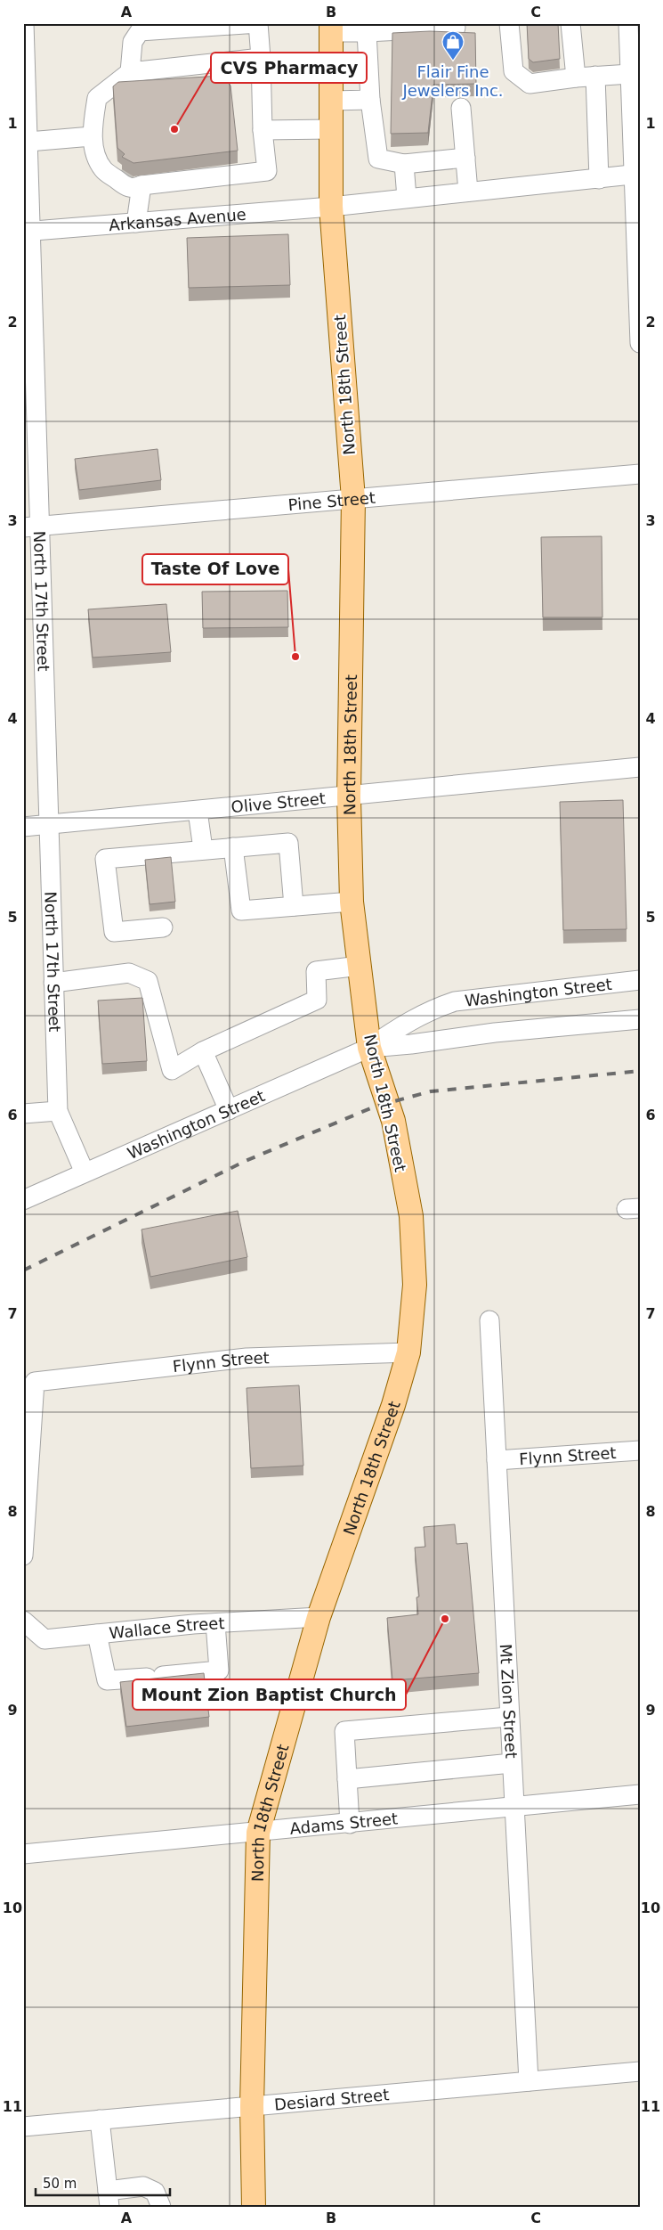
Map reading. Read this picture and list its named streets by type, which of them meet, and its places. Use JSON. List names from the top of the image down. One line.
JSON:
{"streets":{"main road":["North 18th Street"],"street":["Arkansas Avenue","Pine Street","North 17th Street","Olive Street","Washington Street","Flynn Street","Wallace Street","Mt Zion Street","Adams Street","Desiard Street"]},"crossings":[["Arkansas Avenue","North 18th Street"],["Arkansas Avenue","North 17th Street"],["North 18th Street","Pine Street"],["North 18th Street","Olive Street"],["North 18th Street","Washington Street"],["North 18th Street","Flynn Street"],["North 18th Street","Wallace Street"],["North 18th Street","Adams Street"],["North 18th Street","Desiard Street"],["Pine Street","North 17th Street"],["North 17th Street","Olive Street"],["North 17th Street","Washington Street"],["Flynn Street","Mt Zion Street"],["Mt Zion Street","Adams Street"],["Mt Zion Street","Desiard Street"]],"places":{"shop":["Flair Fine Jewelers Inc."],"other":["CVS Pharmacy","Taste Of Love","Mount Zion Baptist Church"]},"scale_bar":"50 m","grid":{"columns":["A","B","C"],"rows":["1","2","3","4","5","6","7","8","9","10","11"]}}
